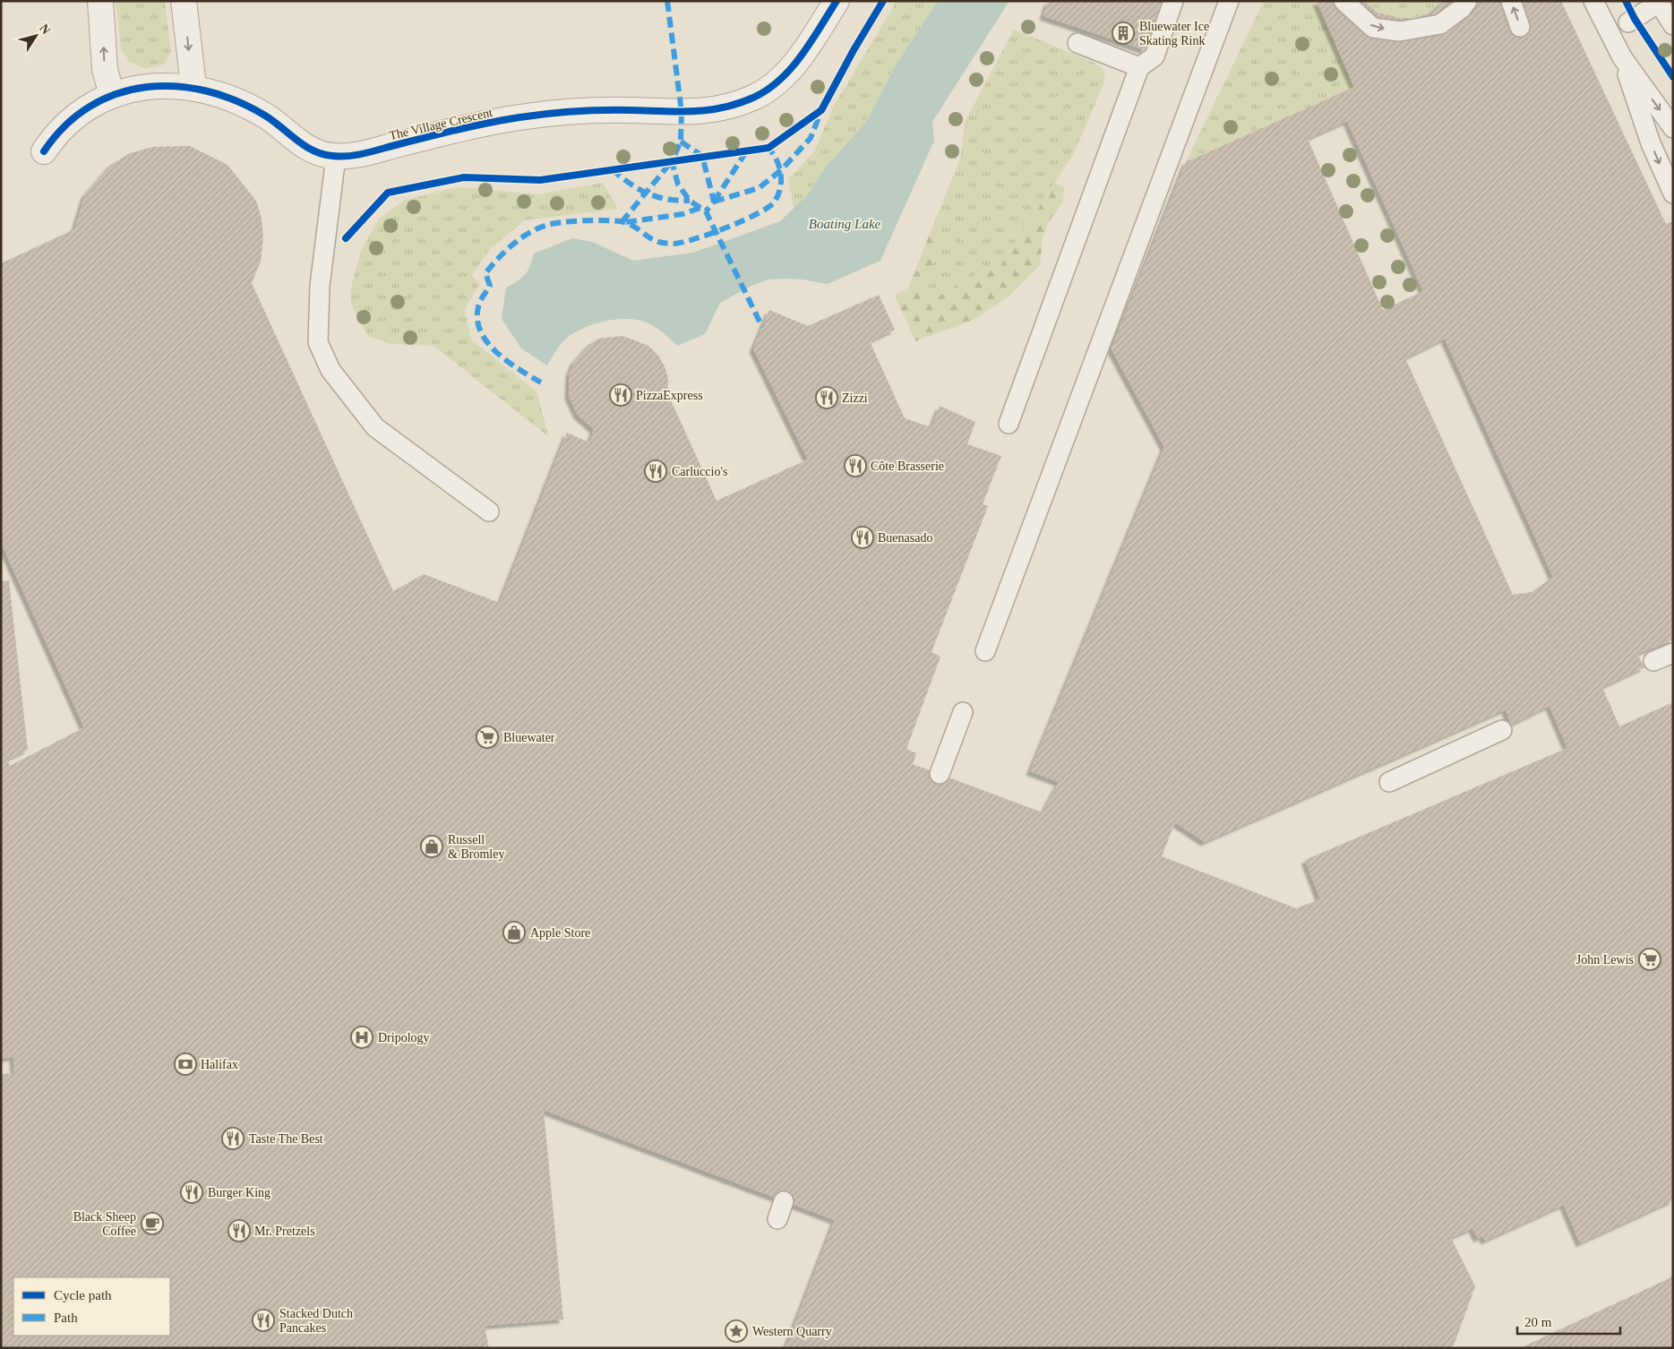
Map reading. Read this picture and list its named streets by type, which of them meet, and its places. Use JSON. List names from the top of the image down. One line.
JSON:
{"streets":{"street":["The Village Crescent"]},"water":["Boating Lake"],"places":{"building":["Bluewater Ice Skating Rink"],"restaurant":["PizzaExpress","Zizzi","Côte Brasserie","Carluccio's","Buenasado","Taste The Best","Burger King","Mr. Pretzels","Stacked Dutch Pancakes"],"supermarket":["Bluewater","John Lewis"],"shop":["Russell & Bromley","Apple Store"],"hospital":["Dripology"],"bank":["Halifax"],"cafe":["Black Sheep Coffee"],"place":["Western Quarry"]},"legend":["Cycle path","Path"],"scale_bar":"20 m","north":"top right"}
